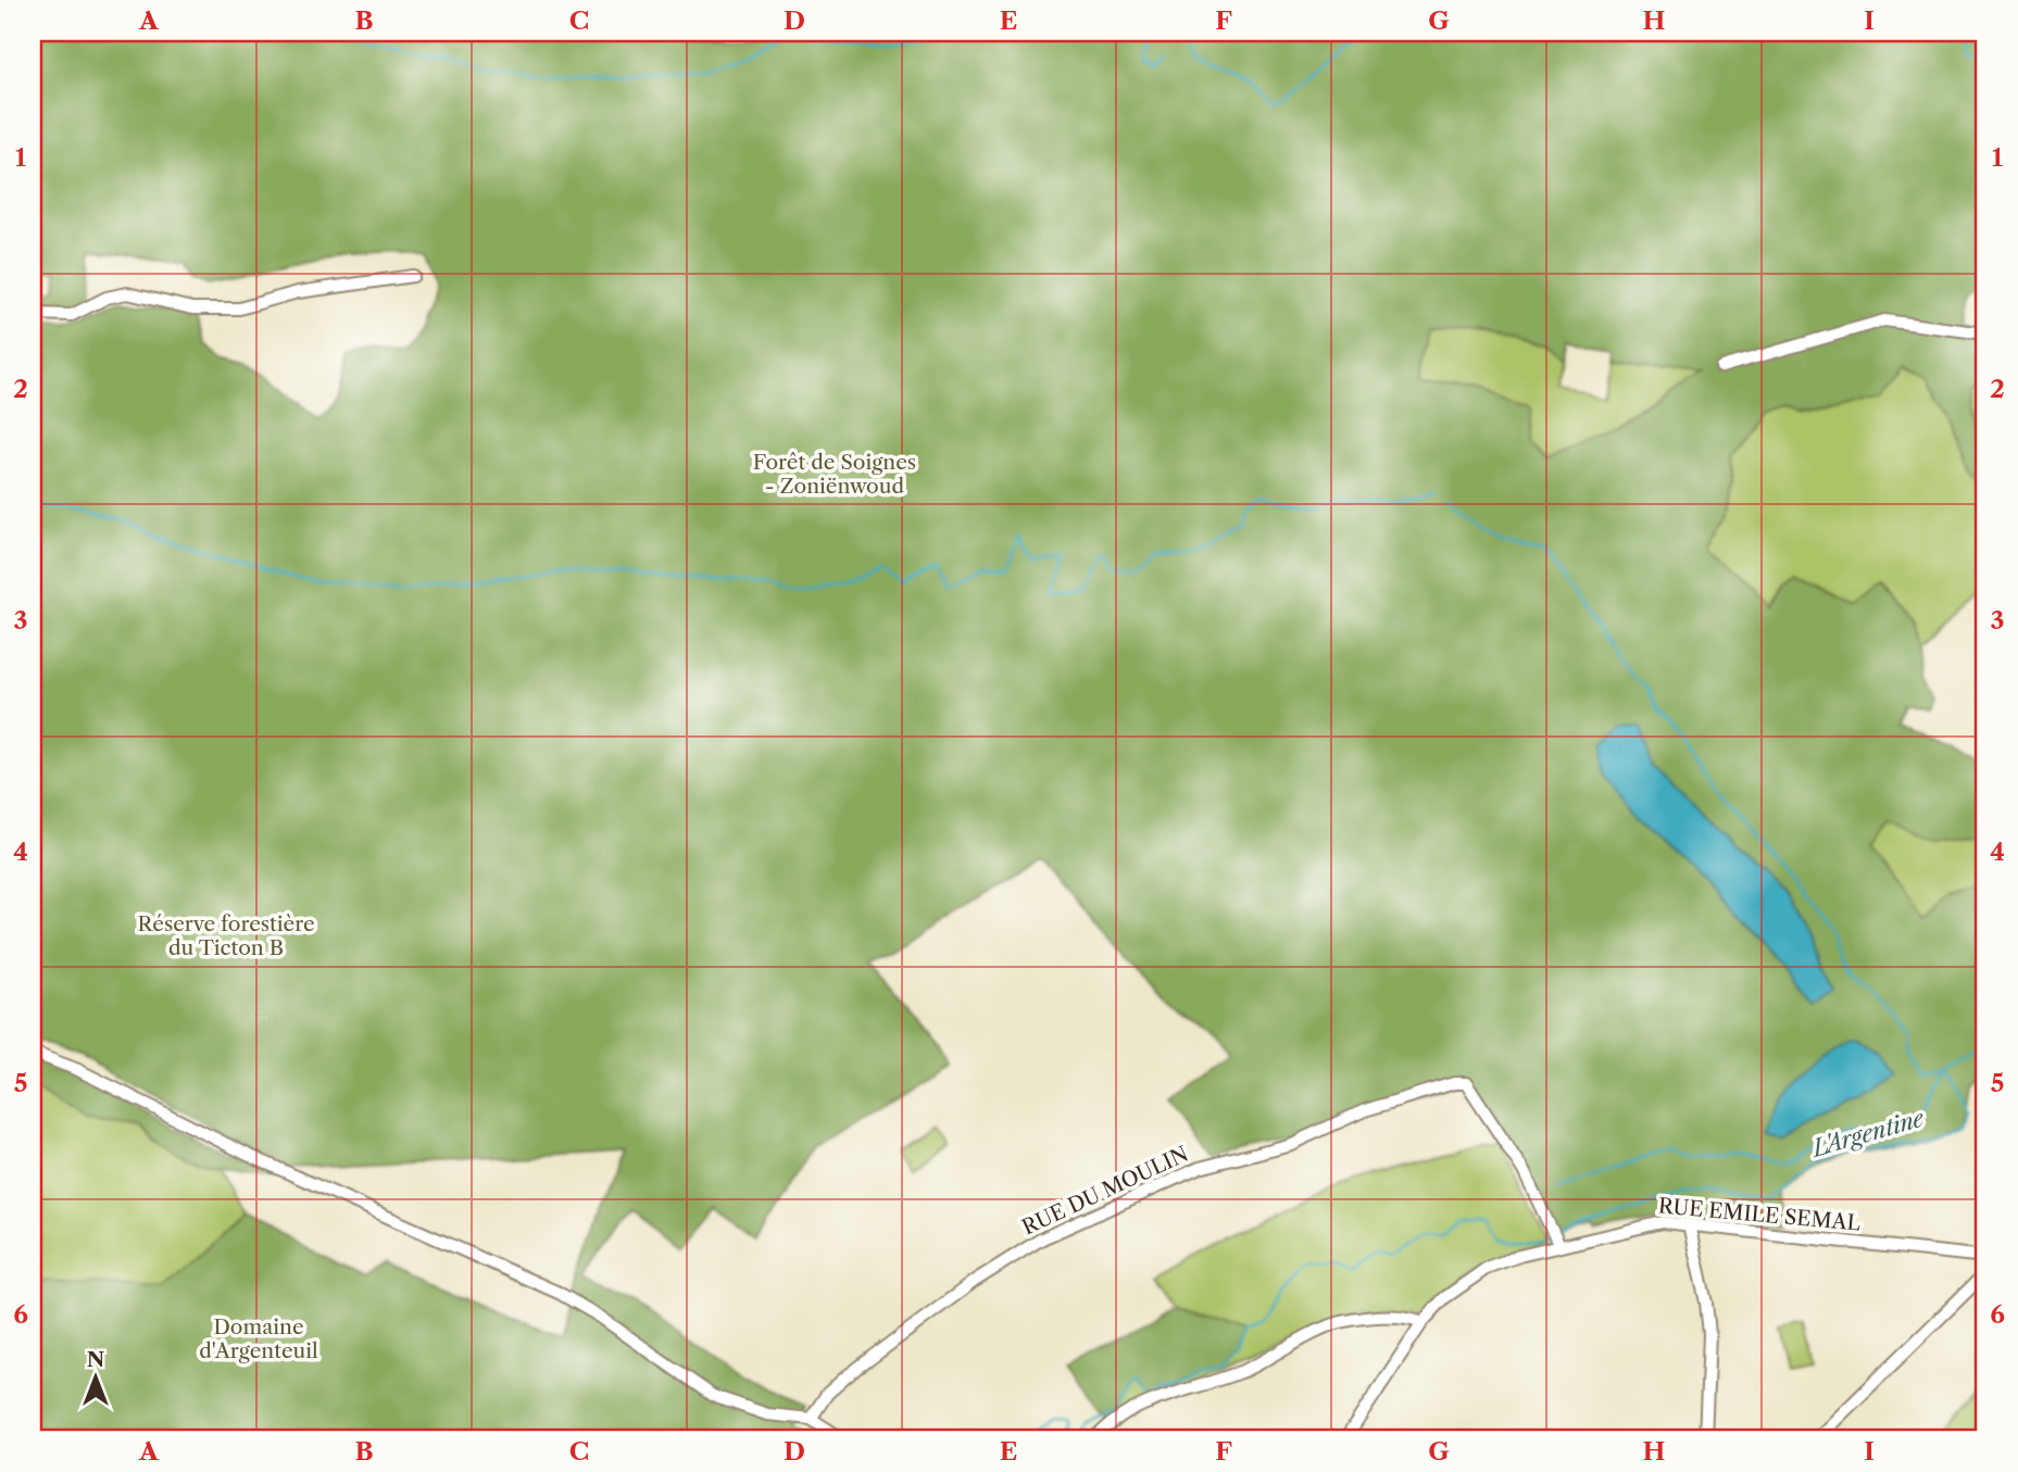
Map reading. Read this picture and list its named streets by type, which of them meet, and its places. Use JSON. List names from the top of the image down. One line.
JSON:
{"streets":{"street":["RUE DU MOULIN","RUE EMILE SEMAL"]},"crossings":[["RUE DU MOULIN","RUE EMILE SEMAL"]],"water":["L'Argentine"],"parks":["Forêt de Soignes - Zoniënwoud","Réserve forestière du Ticton B","Domaine d'Argenteuil"],"north":"top","grid":{"columns":["A","B","C","D","E","F","G","H","I"],"rows":["1","2","3","4","5","6"]}}
